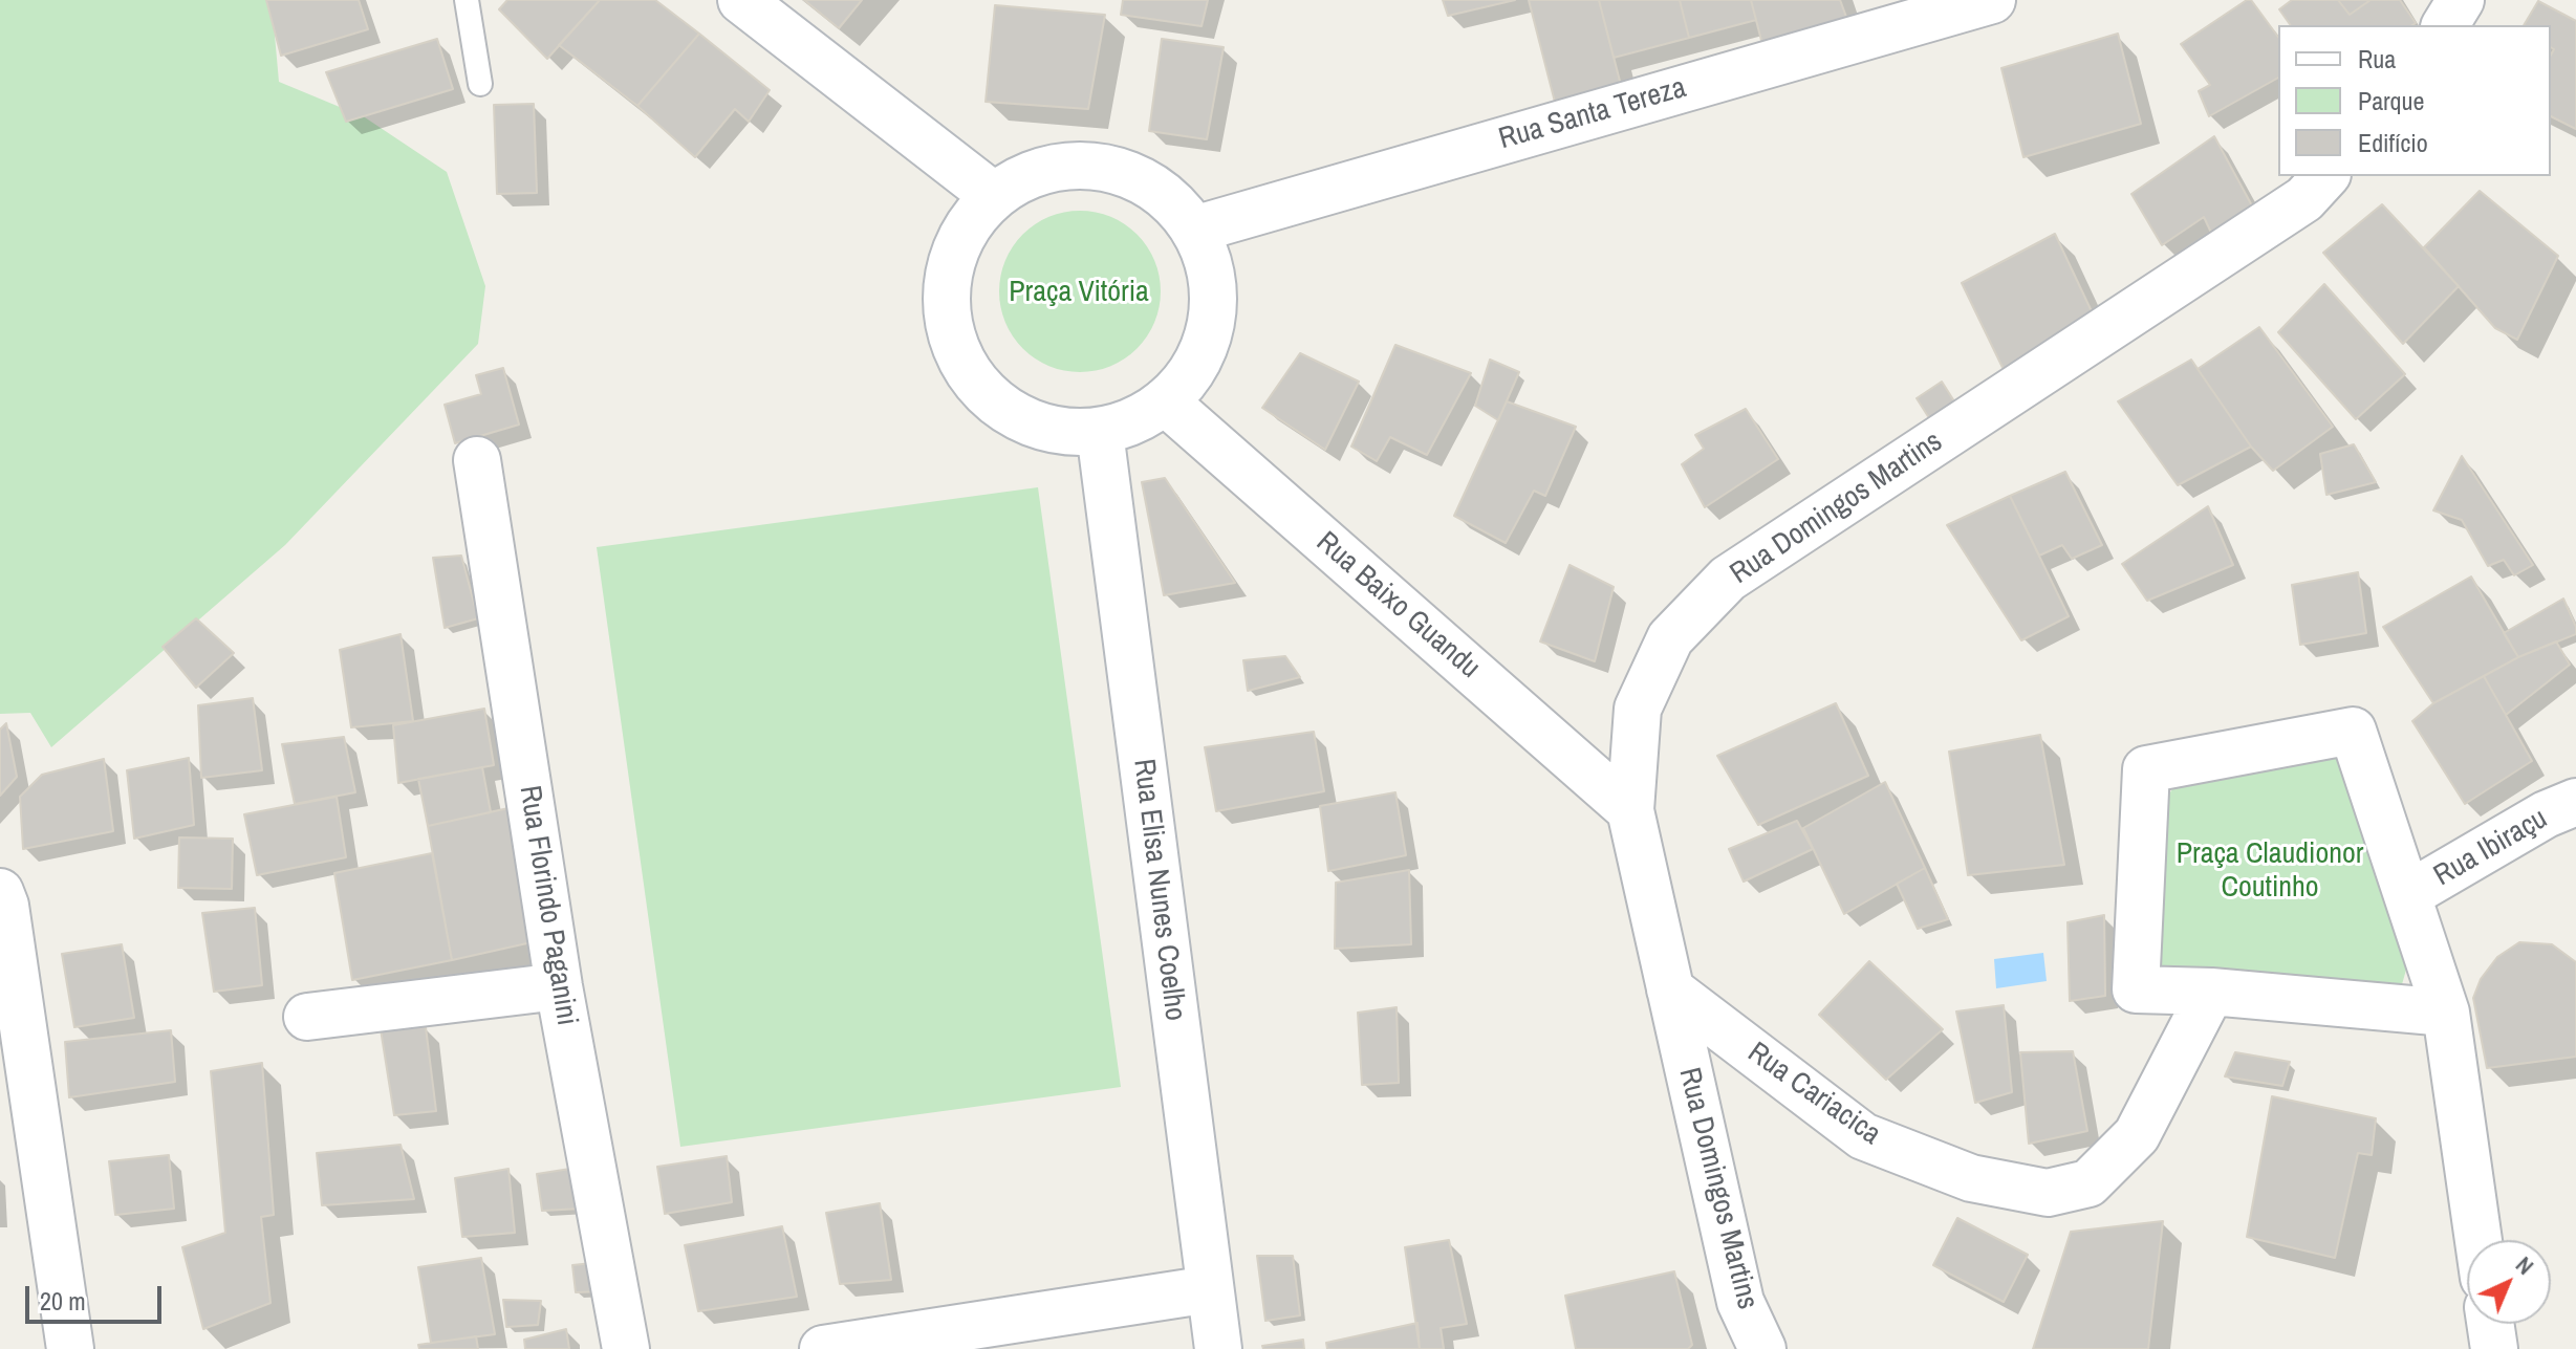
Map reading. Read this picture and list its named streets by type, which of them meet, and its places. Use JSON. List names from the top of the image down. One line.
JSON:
{"streets":{"street":["Rua Santa Tereza","Rua Domingos Martins","Rua Baixo Guandu","Rua Ibiraçu","Rua Elisa Nunes Coelho","Rua Florindo Paganini","Rua Cariacica"]},"crossings":[["Rua Santa Tereza","Rua Baixo Guandu"],["Rua Santa Tereza","Rua Elisa Nunes Coelho"],["Rua Domingos Martins","Rua Baixo Guandu"],["Rua Domingos Martins","Rua Cariacica"],["Rua Baixo Guandu","Rua Elisa Nunes Coelho"]],"parks":["Praça Vitória","Praça Claudionor Coutinho"],"legend":["Rua","Parque","Edifício"],"scale_bar":"20 m","north":"top right"}
